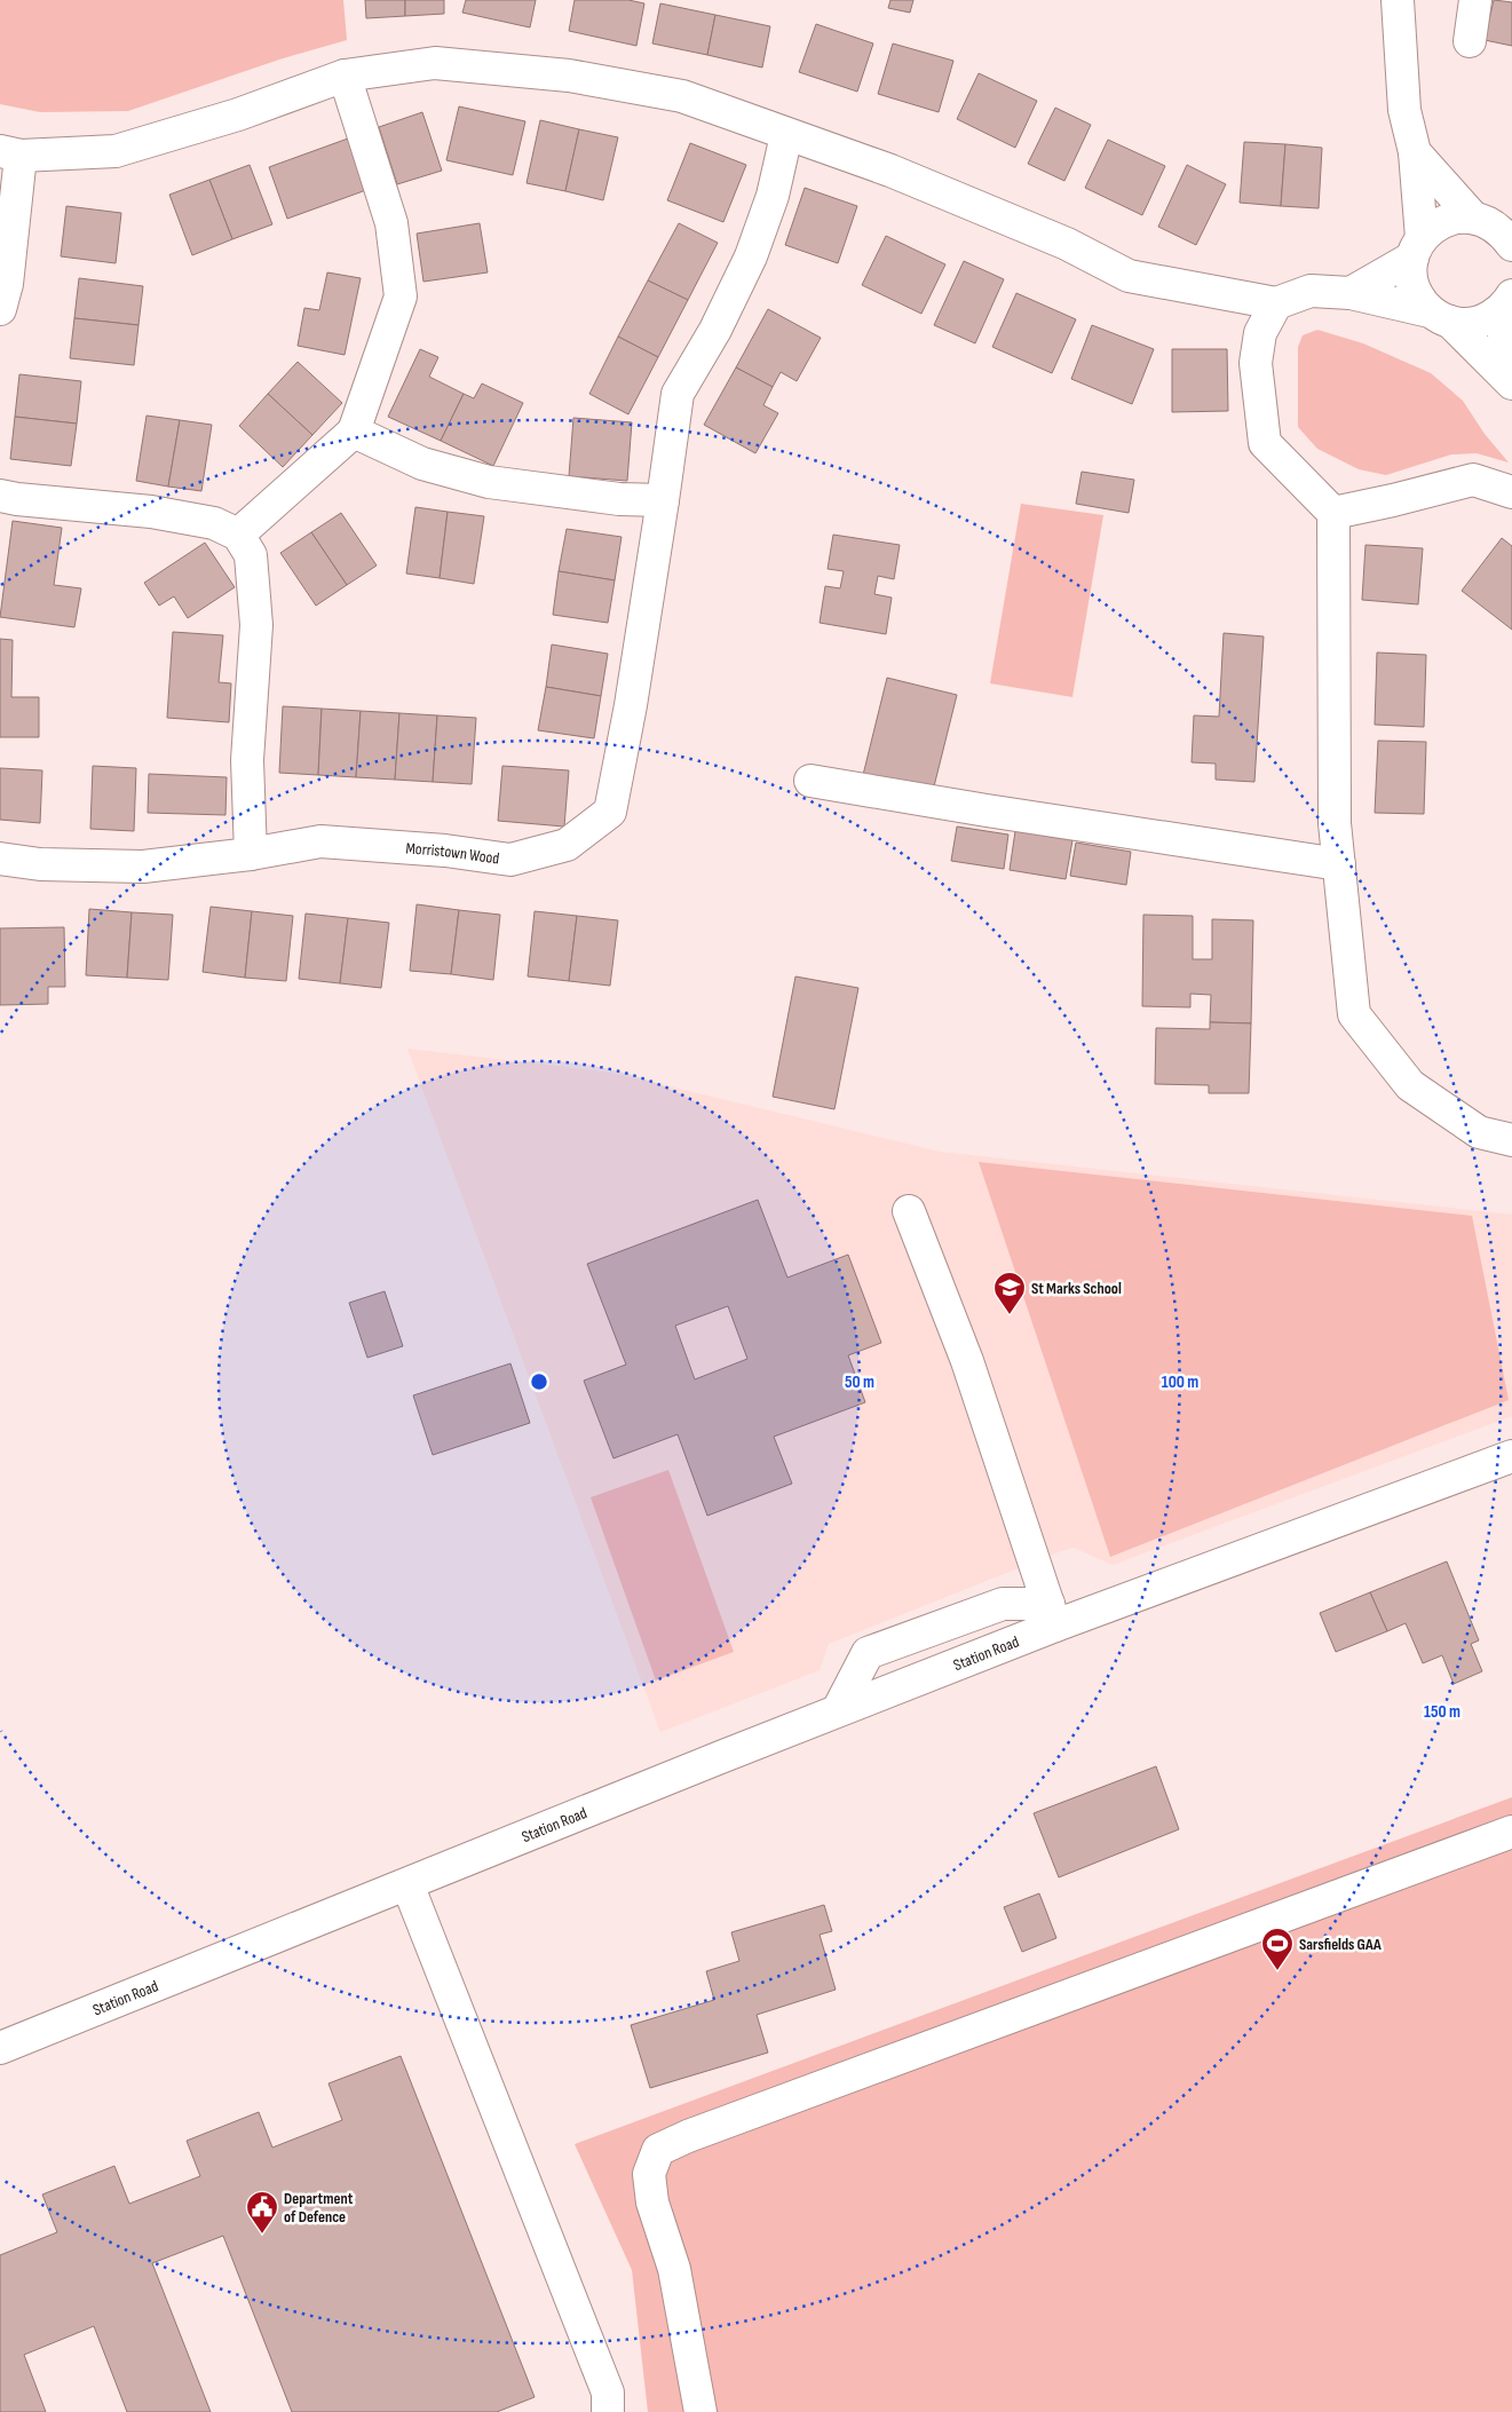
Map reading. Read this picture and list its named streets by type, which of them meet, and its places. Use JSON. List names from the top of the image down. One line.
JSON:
{"streets":{"street":["Morristown Wood","Station Road"]},"places":{"school or university":["St Marks School"],"sports":["Sarsfields GAA"],"public building":["Department of Defence"]},"rings":["50 m","100 m","150 m"]}
